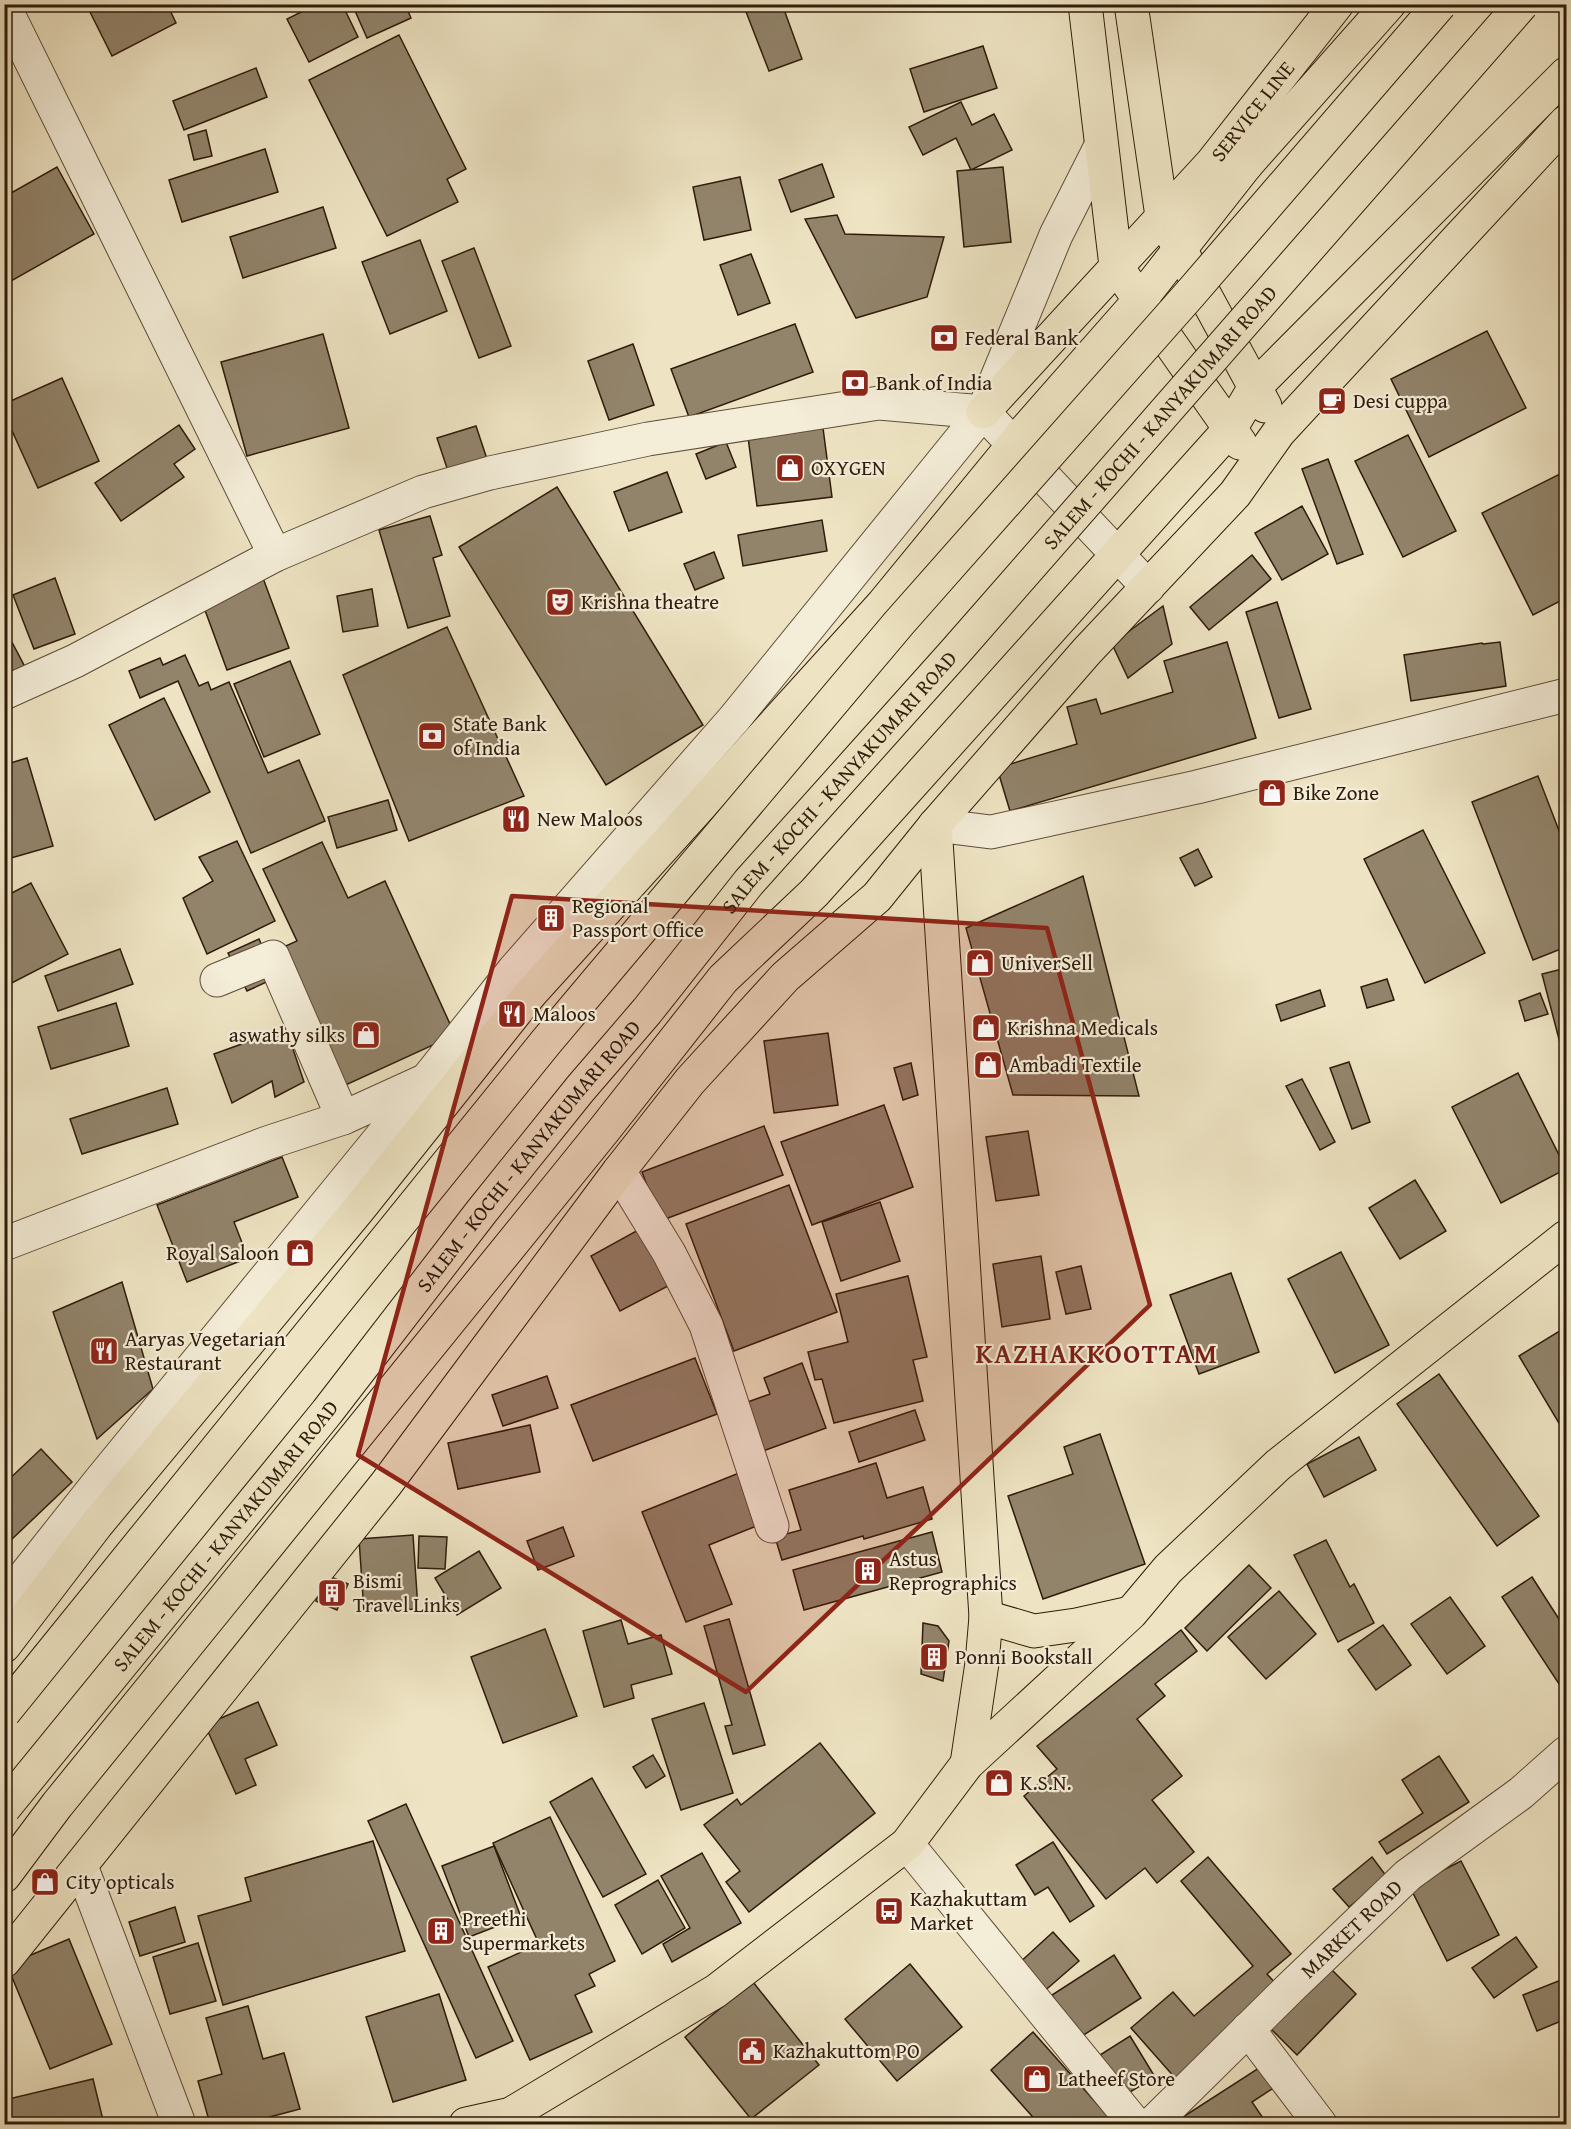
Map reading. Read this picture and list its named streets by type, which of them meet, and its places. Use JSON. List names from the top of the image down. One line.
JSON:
{"streets":{"main road":["SERVICE LINE","SALEM - KOCHI - KANYAKUMARI ROAD"],"street":["MARKET ROAD"]},"districts":["KAZHAKKOOTTAM"],"places":{"bank":["Federal Bank","Bank of India","State Bank of India"],"cafe":["Desi cuppa"],"shop":["OXYGEN","Bike Zone","UniverSell","Krishna Medicals","aswathy silks","Ambadi Textile","Royal Saloon","K.S.N.","City opticals","Latheef Store"],"theatre":["Krishna theatre"],"restaurant":["New Maloos","Maloos","Aaryas Vegetarian Restaurant"],"building":["Regional Passport Office","Astus Reprographics","Bismi Travel Links","Ponni Bookstall","Preethi Supermarkets"],"bus stop":["Kazhakuttam Market"],"public building":["Kazhakuttom PO"]}}
